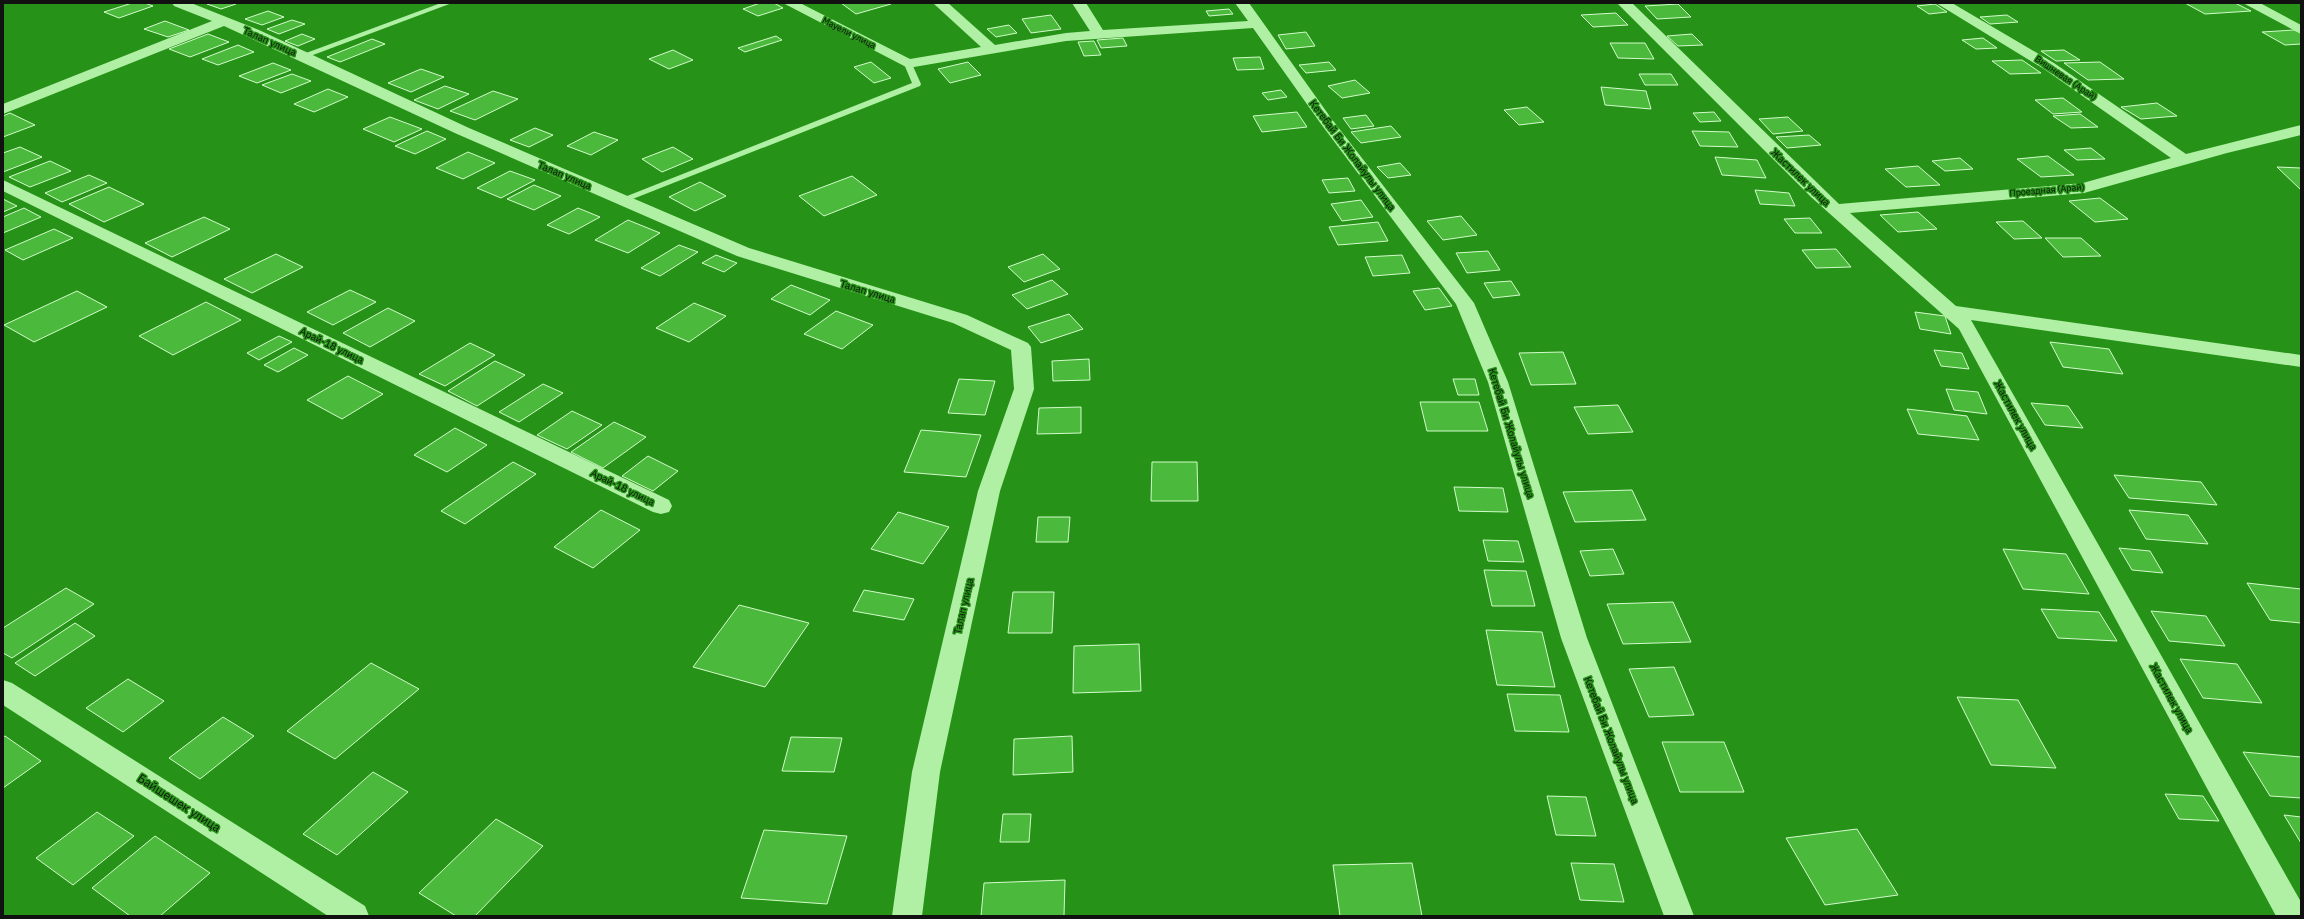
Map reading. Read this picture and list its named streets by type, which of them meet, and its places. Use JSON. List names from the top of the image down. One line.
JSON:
{"streets":{"street":["Мауели улица","Талап улица","Вишневая (Арай)","Кетебай Би Жолайулы улица","Жастилек улица","Проездная (Арай)","Арай-18 улица","Байшешек улица"]},"crossings":[["Вишневая (Арай)","Проездная (Арай)"],["Жастилек улица","Проездная (Арай)"]]}
